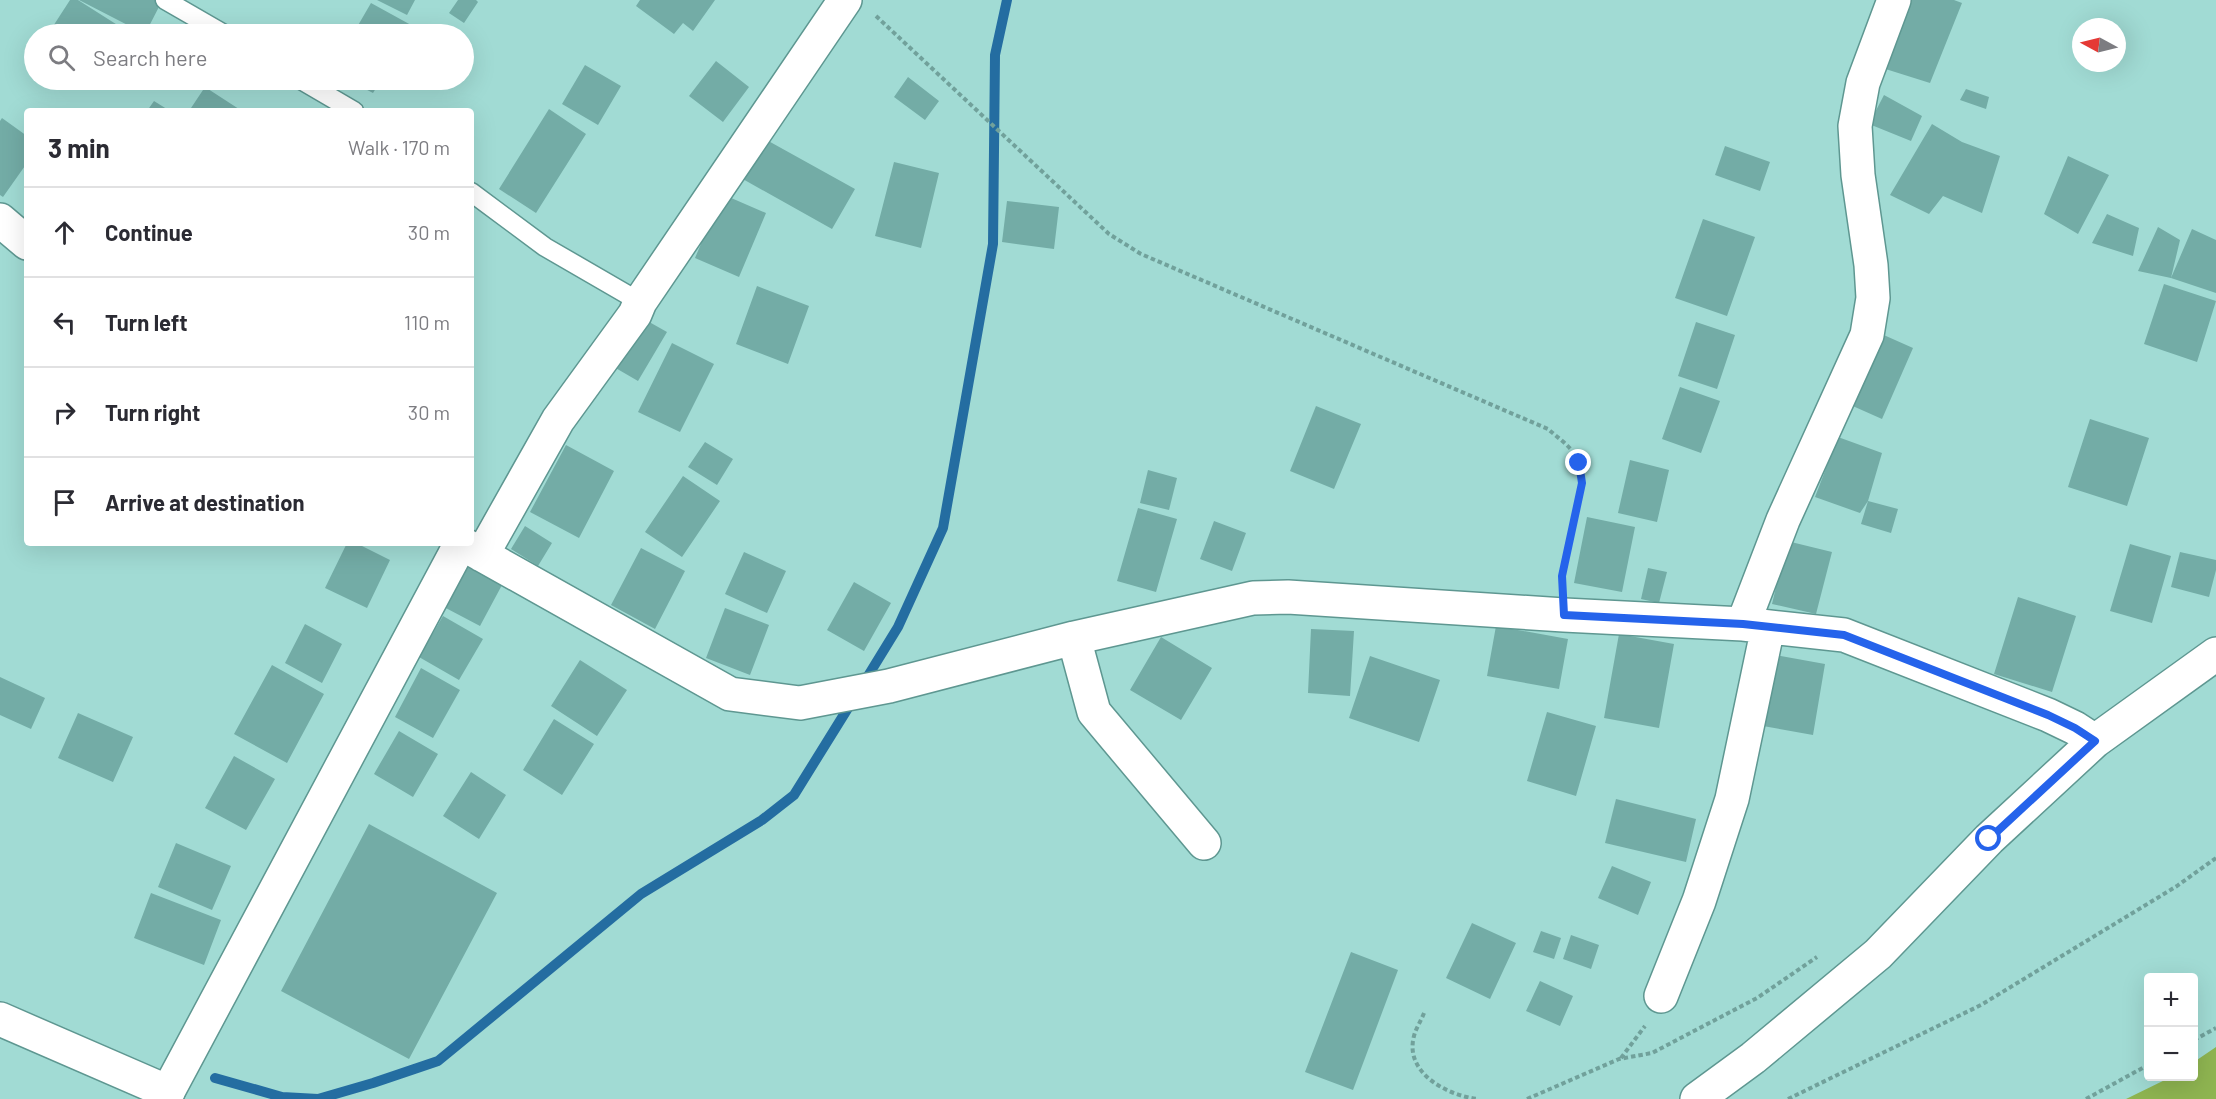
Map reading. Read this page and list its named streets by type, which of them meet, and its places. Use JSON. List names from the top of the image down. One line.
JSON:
{"north":"left","page":{"search":"Search here","heading":["3 min","Walk · 170 m"],"list":[["Continue","30 m"],["Turn left","110 m"],["Turn right","30 m"],"Arrive at destination"],"map_buttons":["+","−"]}}
